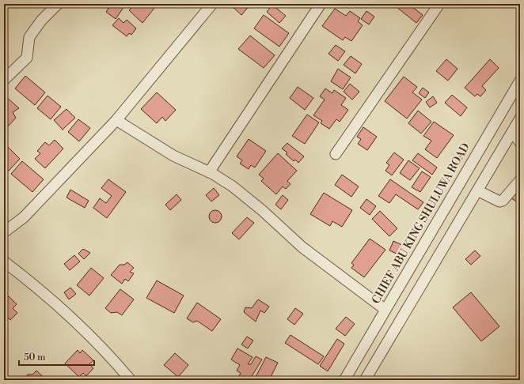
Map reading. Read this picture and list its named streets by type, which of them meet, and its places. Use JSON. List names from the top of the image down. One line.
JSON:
{"streets":{"street":["CHIEF ABU KING SHULUWA ROAD"]},"scale_bar":"50 m"}
